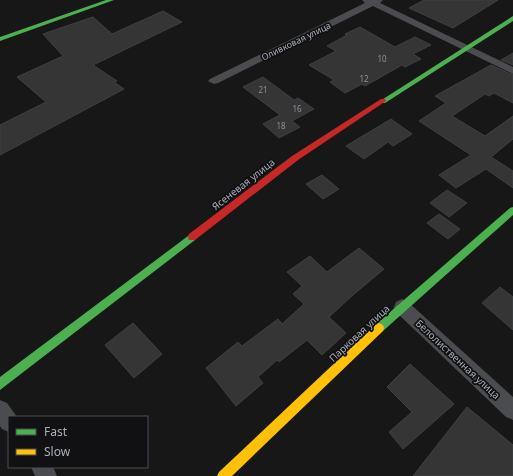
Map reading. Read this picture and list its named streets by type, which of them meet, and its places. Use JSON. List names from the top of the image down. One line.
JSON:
{"streets":{"street":["Оливковая улица","Ясеневая улица","Парковая улица","Белолиственная улица"]},"crossings":[["Парковая улица","Белолиственная улица"]],"house_numbers":["10","12","21","16","18"],"legend":["Fast","Slow"]}
